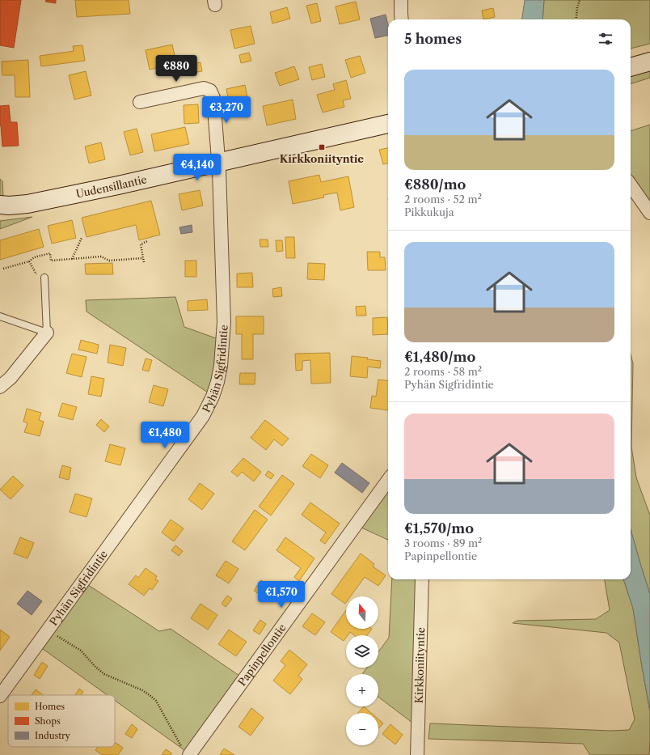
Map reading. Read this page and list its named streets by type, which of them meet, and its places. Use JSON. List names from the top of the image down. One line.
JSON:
{"streets":{"street":["Uudensillantie","Pyhän Sigfridintie","Papinpellontie","Kirkkoniityntie"]},"crossings":[["Uudensillantie","Pyhän Sigfridintie"]],"places":{"transit":["Kirkkoniityntie"]},"legend":["Homes","Shops","Industry"],"north":"top","page":{"heading":"5 homes","price":["€880","€3,270","€4,140","€1,480","€1,570"],"list":[{"name":"€880/mo","note":"2 rooms · 52 m² · Pikkukuja"},{"name":"€1,480/mo","note":"2 rooms · 58 m² · Pyhän Sigfridintie"},{"name":"€1,570/mo","note":"3 rooms · 89 m² · Papinpellontie"}],"map_buttons":["+","−"]}}
